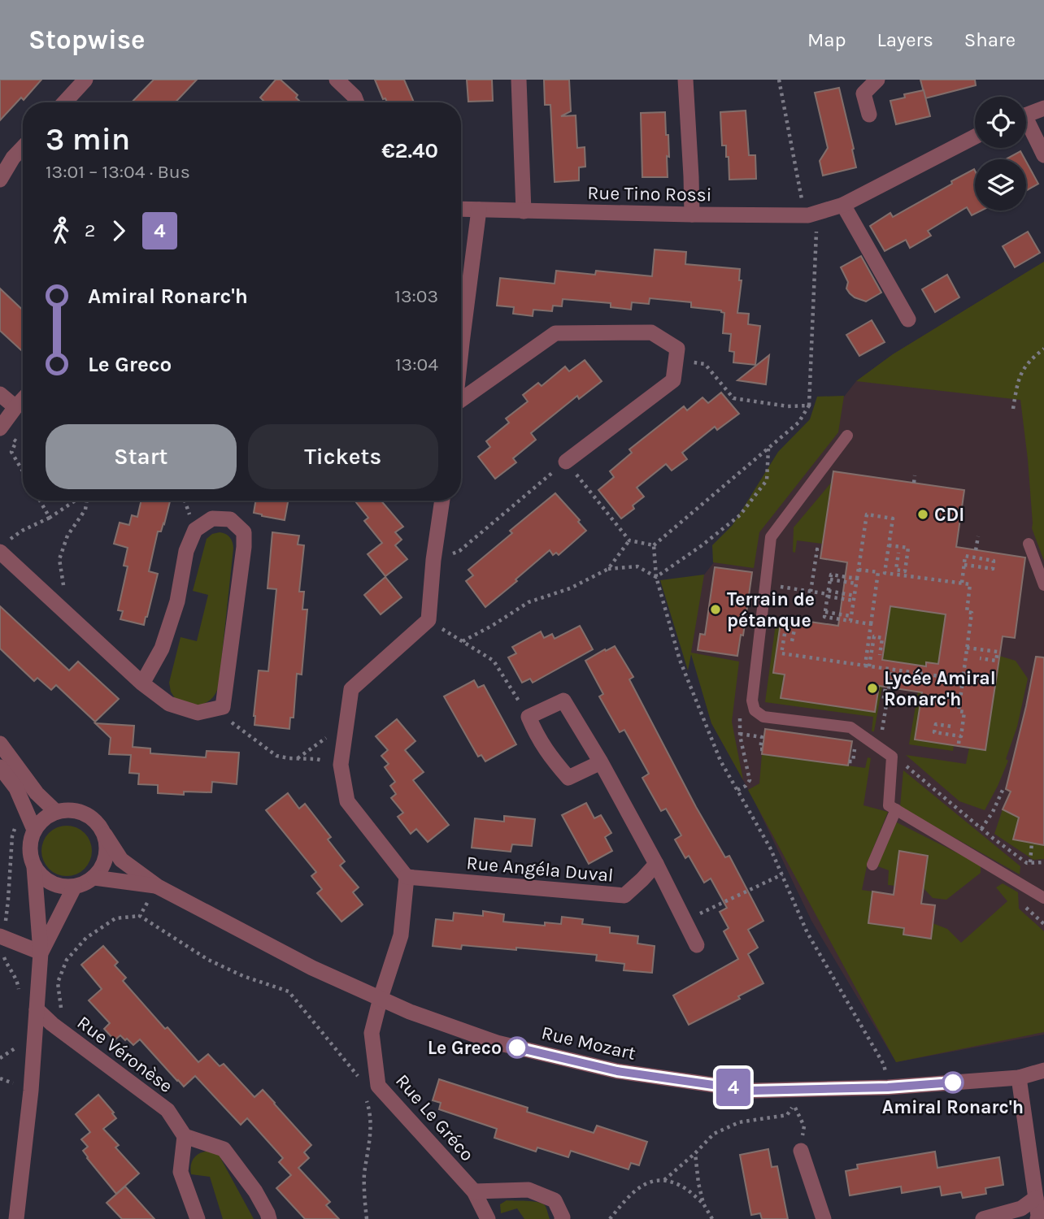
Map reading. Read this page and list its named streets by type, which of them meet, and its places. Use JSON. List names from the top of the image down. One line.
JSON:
{"streets":{"street":["Rue Tino Rossi","Rue Angéla Duval","Rue Mozart","Rue Véronèse","Rue Le Gréco"]},"crossings":[["Rue Angéla Duval","Rue Le Gréco"],["Rue Mozart","Rue Le Gréco"]],"places":["CDI","Terrain de pétanque","Lycée Amiral Ronarc'h","Le Greco","Amiral Ronarc'h"],"lines":["bus line 4"],"page":{"header":"Stopwise","nav":["Map","Layers","Share"],"on_map":"4","heading":["3 min","13:01 – 13:04 · Bus","€2.40"],"legs":["2","4"],"list":[{"name":"Amiral Ronarc'h","value":"13:03"},{"name":"Le Greco","value":"13:04"}],"buttons":["Start","Tickets"]}}
